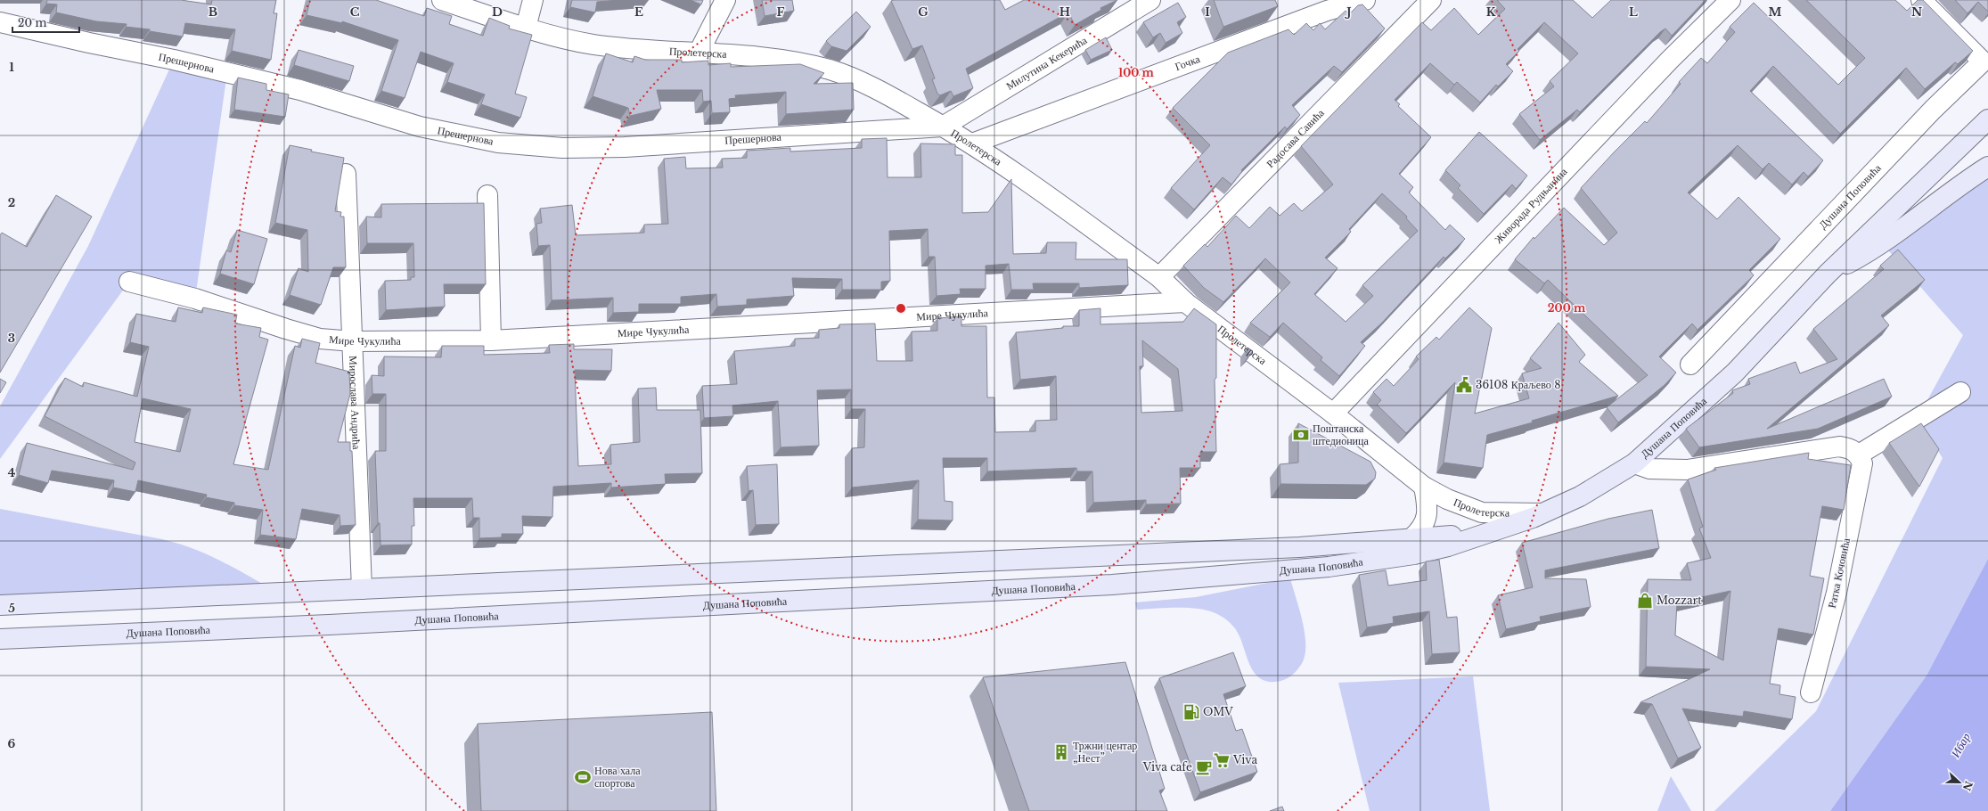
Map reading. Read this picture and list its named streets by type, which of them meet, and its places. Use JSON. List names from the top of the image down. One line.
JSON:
{"streets":{"main road":["Душана Поповића"],"street":["Пролетерска","Гочка","Прешернова","Милутина Кекерића","Радосава Савића","Живорада Рудњанина","Мире Чукулића","Мирослава Андрића","Ратка Кочовића"]},"crossings":[["Пролетерска","Гочка"],["Пролетерска","Прешернова"],["Пролетерска","Милутина Кекерића"],["Пролетерска","Радосава Савића"],["Пролетерска","Душана Поповића"],["Пролетерска","Живорада Рудњанина"],["Пролетерска","Мире Чукулића"],["Прешернова","Милутина Кекерића"],["Душана Поповића","Мирослава Андрића"],["Мире Чукулића","Мирослава Андрића"]],"water":["Ибар"],"places":{"public building":["36108 Краљево 8"],"bank":["Поштанска штедионица"],"shop":["Mozzart"],"fuel station":["OMV"],"building":["Тржни центар „Нест”"],"supermarket":["Viva"],"cafe":["Viva cafe"],"sports":["Нова хала спортова"]},"scale_bar":"20 m","north":"right","grid":{"columns":["B","C","D","E","F","G","H","I","J","K","L","M","N"],"rows":["1","2","3","4","5","6"]},"rings":["100 m","200 m"]}
